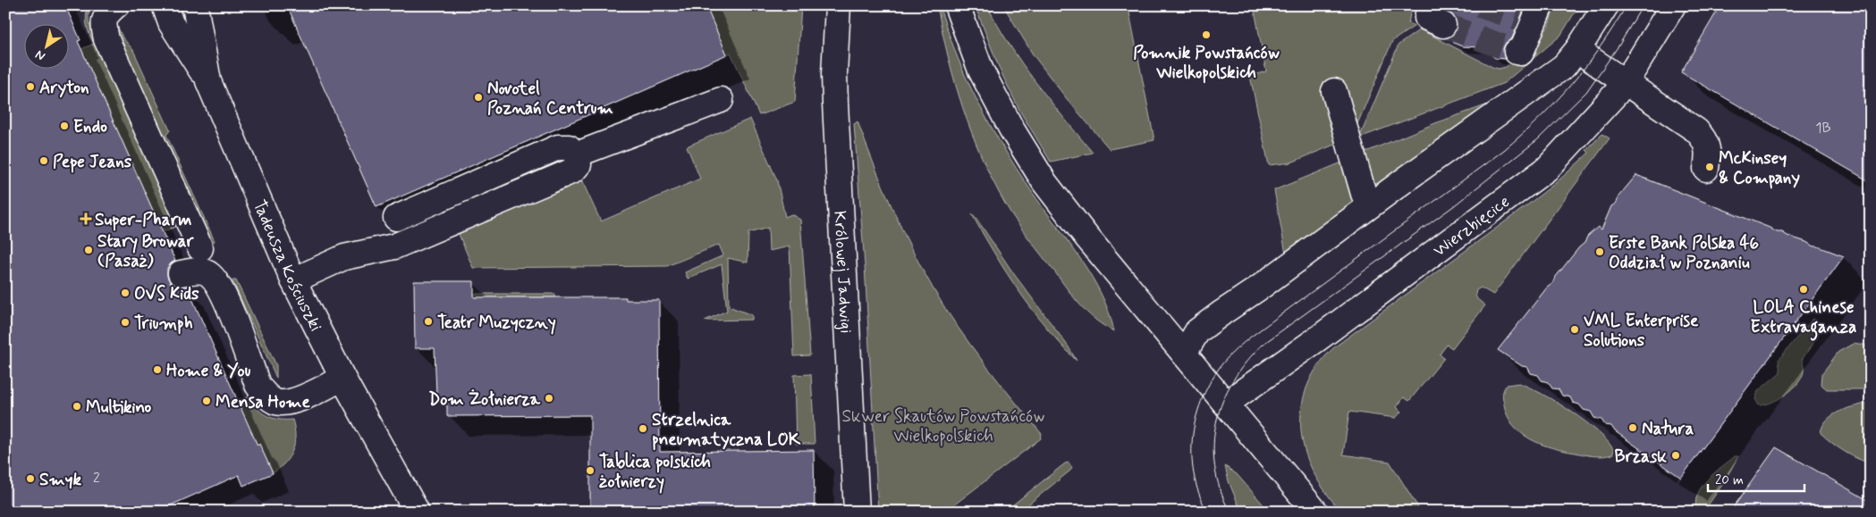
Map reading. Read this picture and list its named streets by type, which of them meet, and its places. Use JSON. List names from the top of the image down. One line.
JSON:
{"streets":{"street":["Wierzbięcice","Tadeusza Kościuszki","Królowej Jadwigi"]},"parks":["Skwer Skautów Powstańców Wielkopolskich"],"places":{"other":["Pomnik Powstańców Wielkopolskich","Aryton","Novotel Poznań Centrum","Endo","Pepe Jeans","McKinsey & Company","Stary Browar (Pasaż)","Erste Bank Polska 46 Oddział w Poznaniu","LOLA Chinese Extravaganza","OVS Kids","Teatr Muzyczny","Triumph","VML Enterprise Solutions","Home & You","Dom Żołnierza","Mensa Home","Multikino","Natura","Strzelnica pneumatyczna LOK","Brzask","Tablica polskich żołnierzy","Smyk"],"health":["Super-Pharm"]},"house_numbers":["1B","2"],"scale_bar":"20 m","north":"bottom left"}
